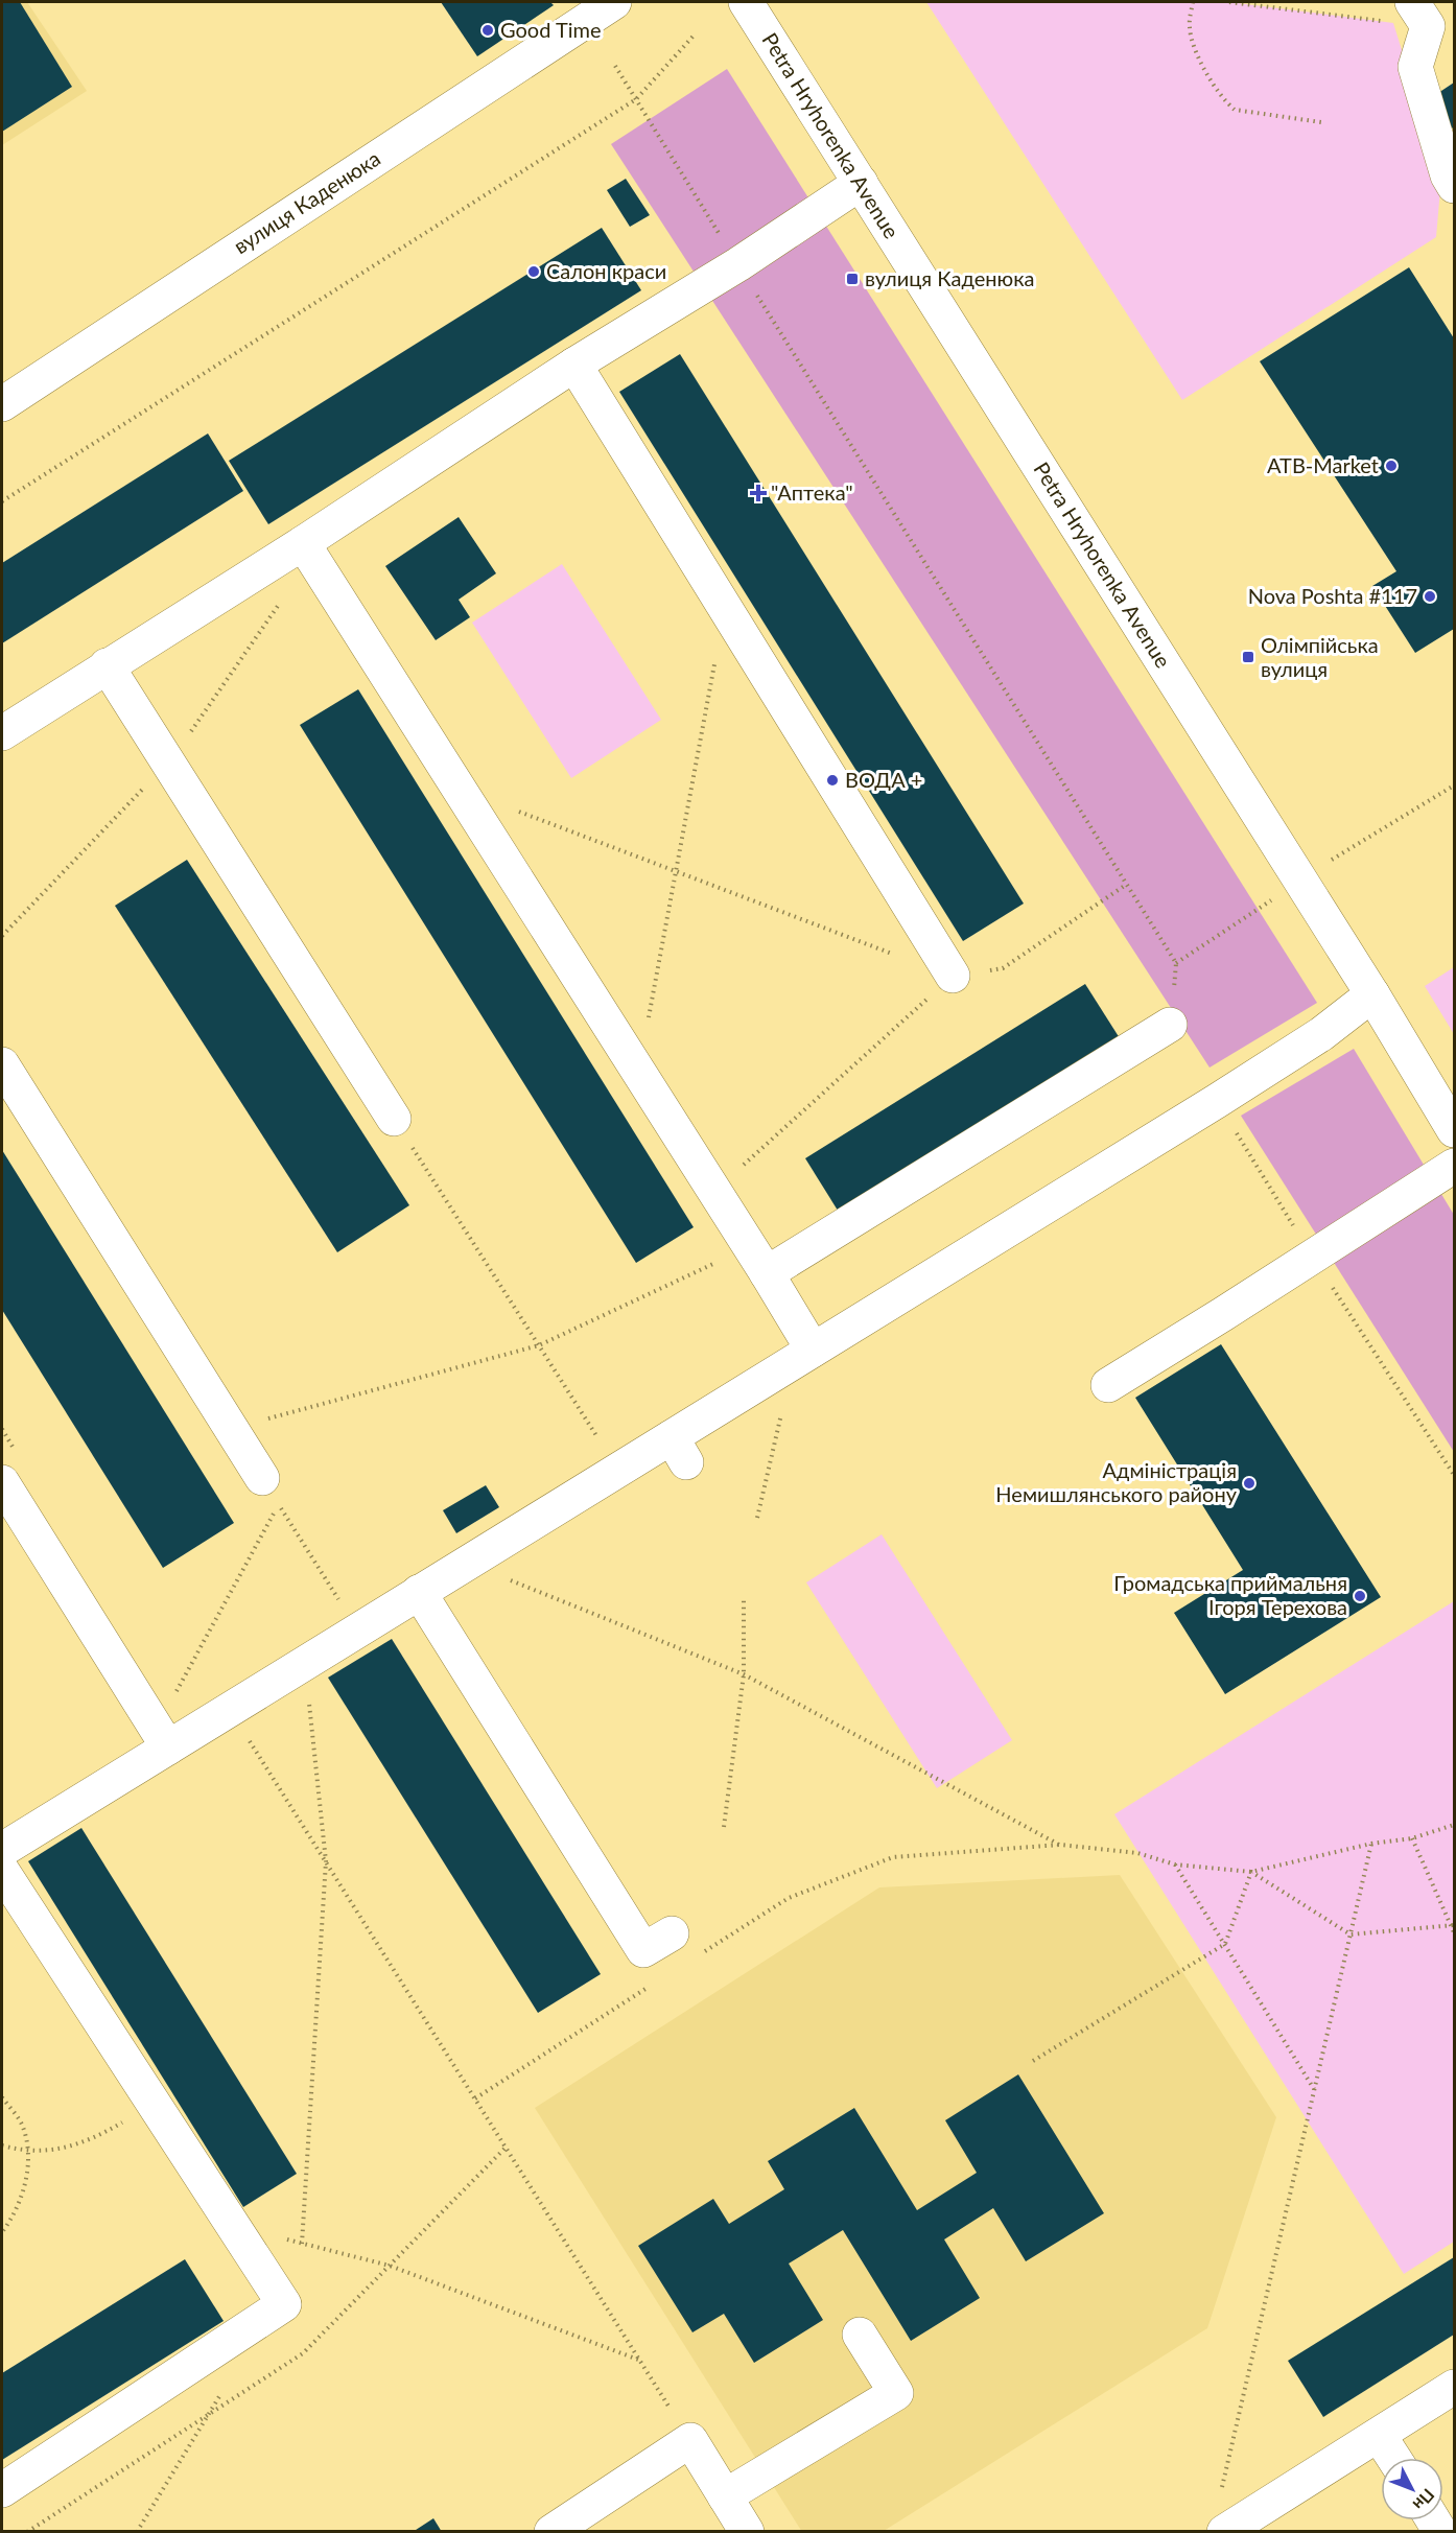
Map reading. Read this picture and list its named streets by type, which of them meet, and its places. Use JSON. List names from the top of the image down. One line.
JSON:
{"streets":{"street":["Petra Hryhorenka Аvenue","вулиця Каденюка"]},"places":{"other":["Good Time","Салон краси","ATB-Market","Nova Poshta #117","ВОДА +","Адміністрація Немишлянського району","Громадська приймальня Ігоря Терехова"],"transit":["вулиця Каденюка","Олімпійська вулиця"],"health":["\"Аптека\""]},"north":"bottom right"}
